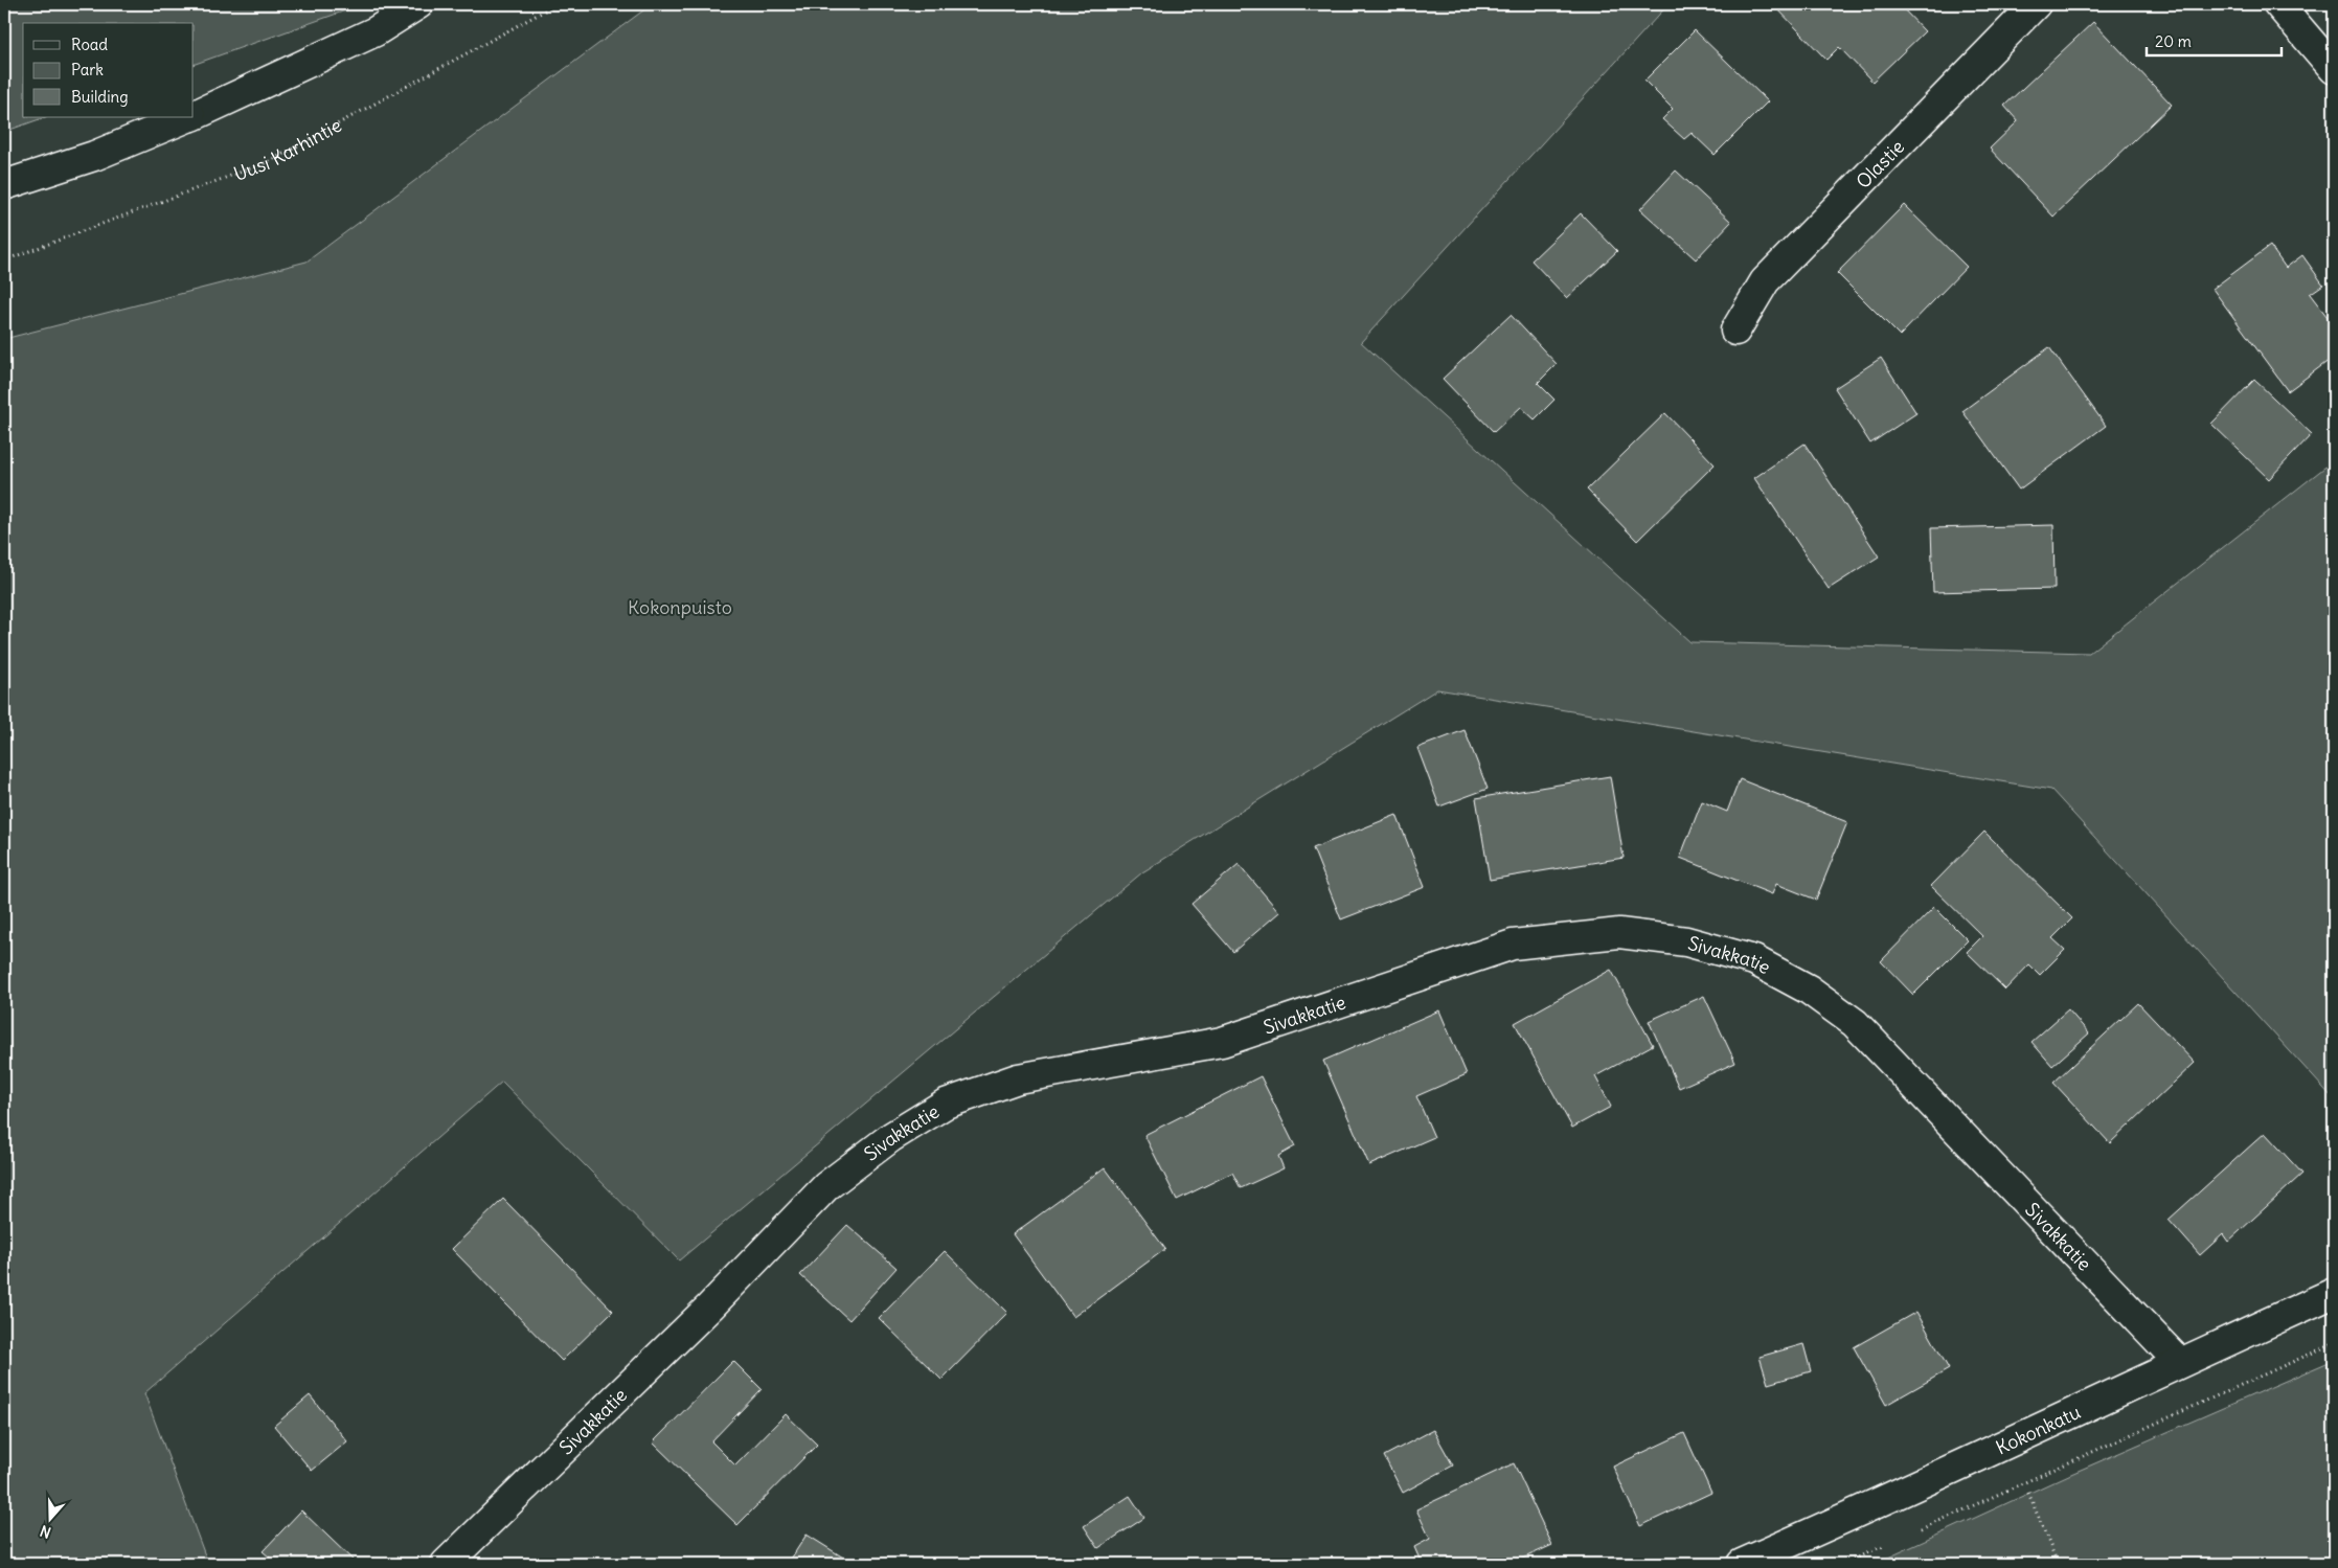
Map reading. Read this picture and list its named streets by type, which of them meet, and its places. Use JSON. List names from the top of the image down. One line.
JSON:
{"streets":{"street":["Olastie","Sivakkatie","Kokonkatu"],"path":["Uusi Karhintie"]},"crossings":[["Sivakkatie","Kokonkatu"]],"parks":["Kokonpuisto"],"legend":["Road","Park","Building"],"scale_bar":"20 m","north":"bottom"}
